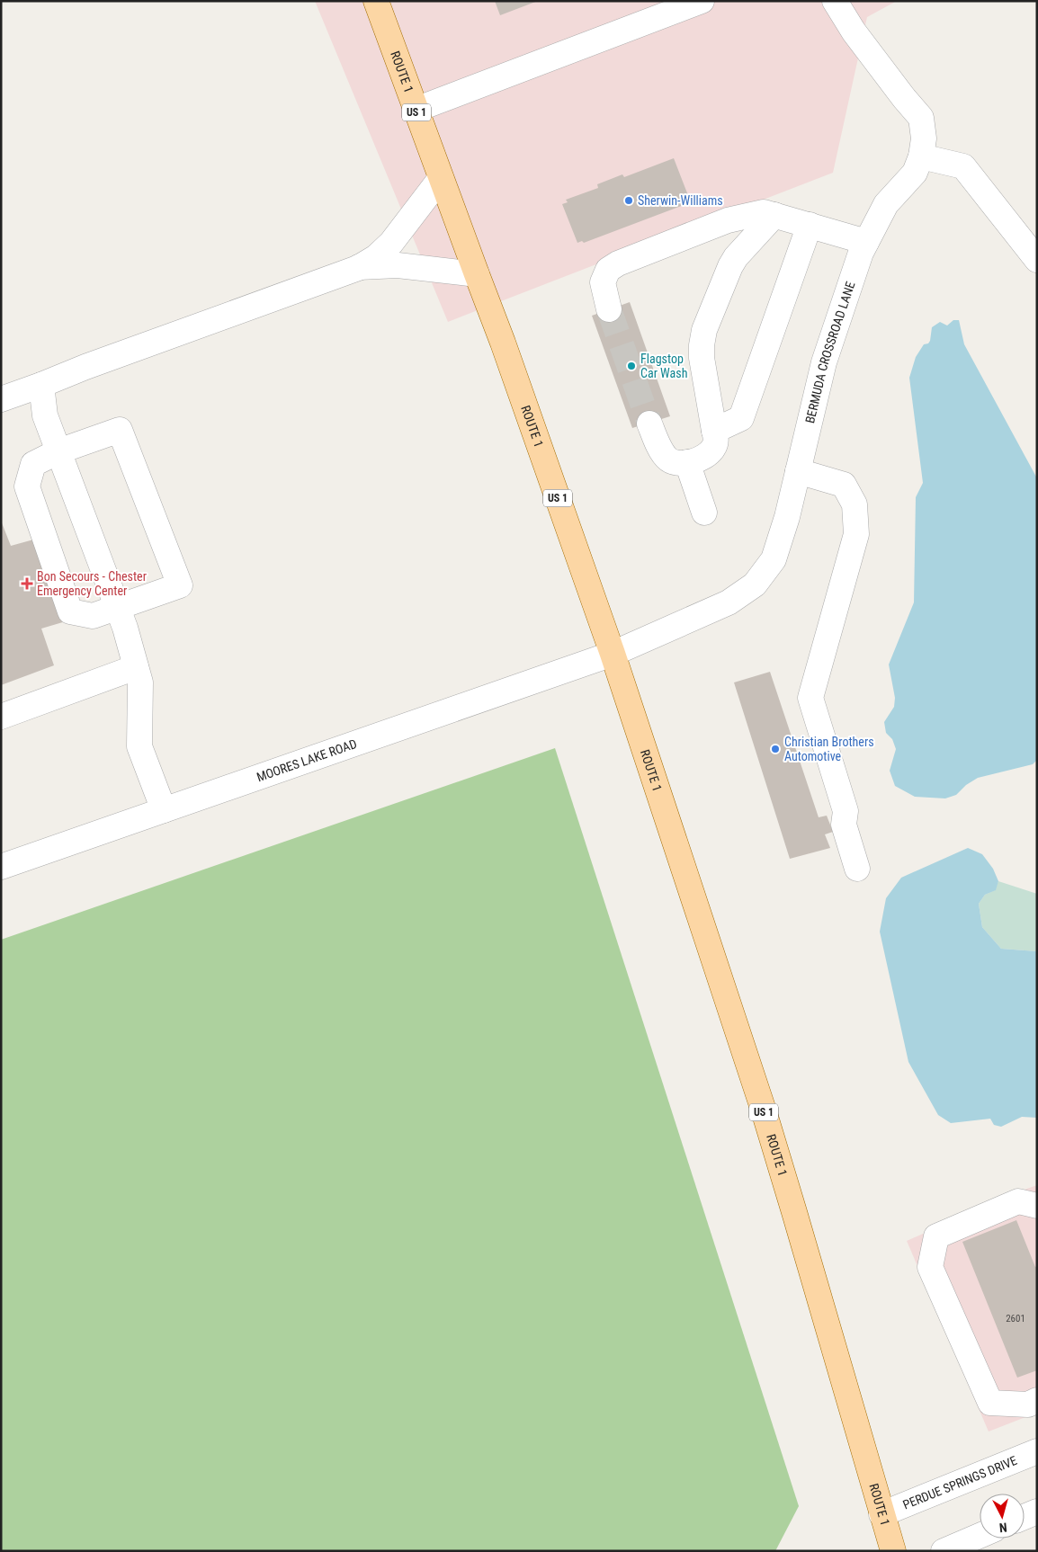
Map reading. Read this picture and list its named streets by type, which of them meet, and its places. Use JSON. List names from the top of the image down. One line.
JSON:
{"streets":{"main road":["ROUTE 1","US 1"],"street":["BERMUDA CROSSROAD LANE","MOORES LAKE ROAD","PERDUE SPRINGS DRIVE"]},"crossings":[["ROUTE 1","BERMUDA CROSSROAD LANE"],["ROUTE 1","MOORES LAKE ROAD"],["ROUTE 1","PERDUE SPRINGS DRIVE"],["BERMUDA CROSSROAD LANE","MOORES LAKE ROAD"]],"places":{"other":["Sherwin-Williams","Flagstop Car Wash","Christian Brothers Automotive"],"health":["Bon Secours - Chester Emergency Center"]},"house_numbers":["2601"],"north":"bottom"}
